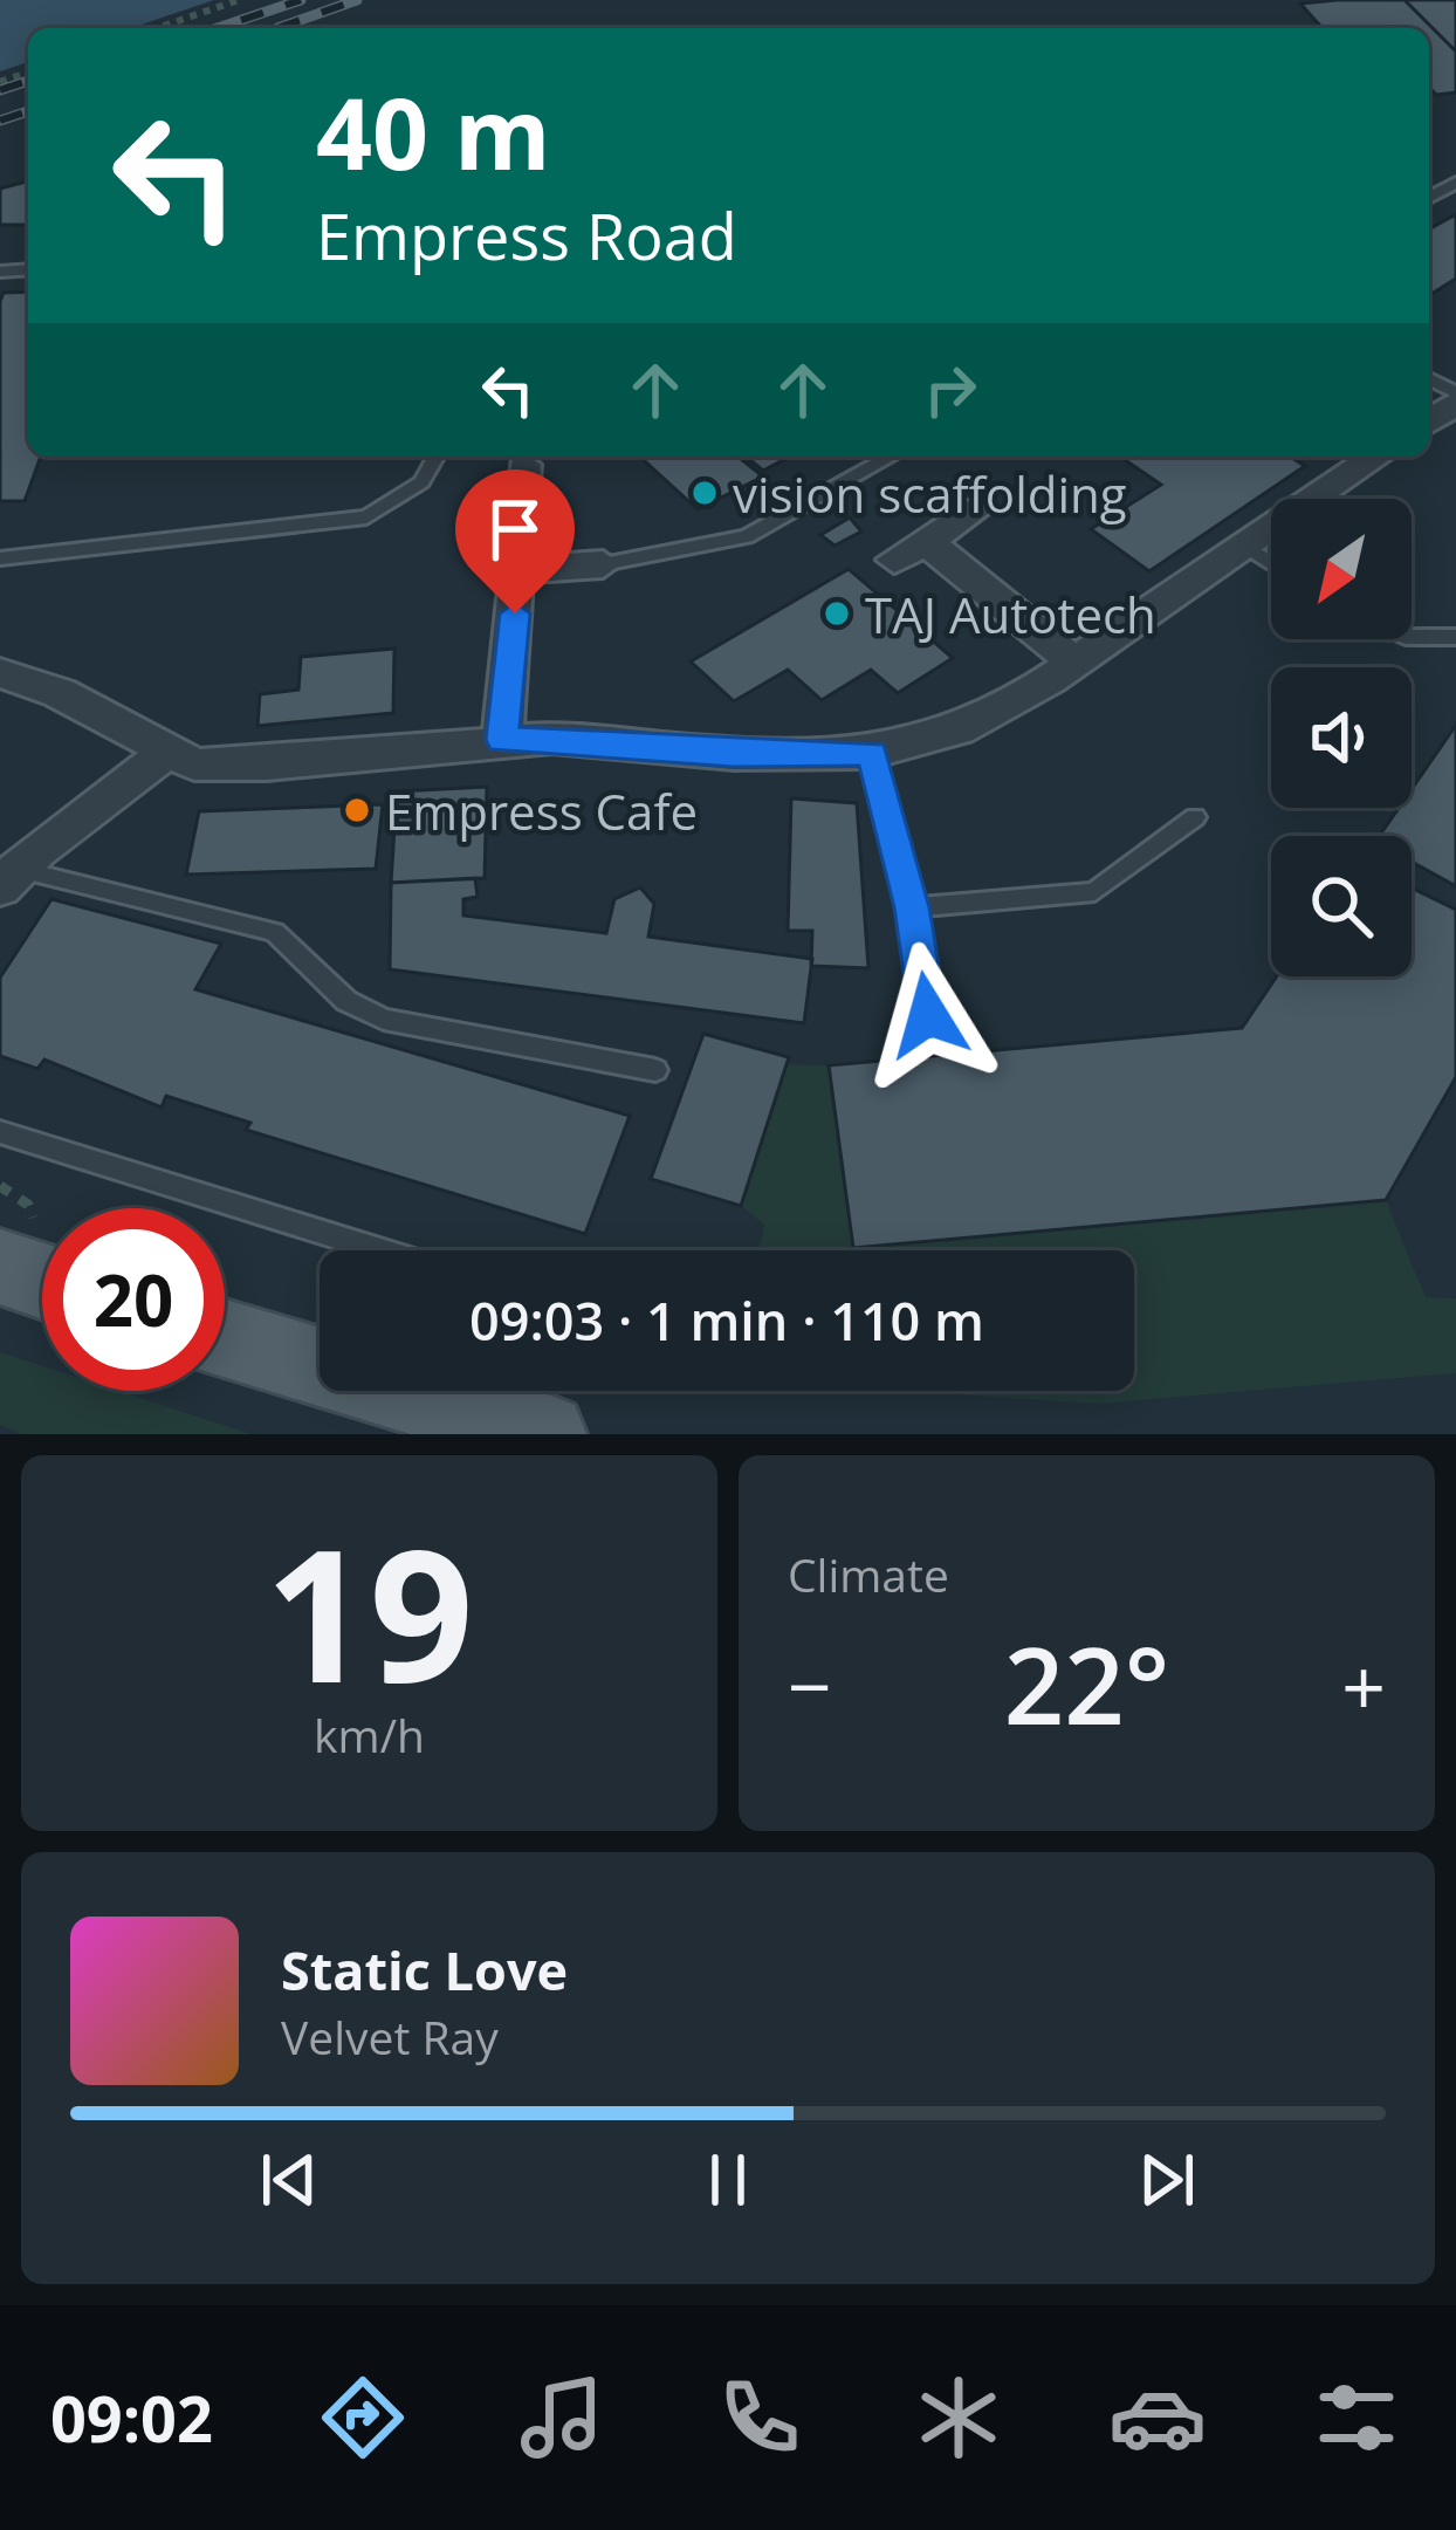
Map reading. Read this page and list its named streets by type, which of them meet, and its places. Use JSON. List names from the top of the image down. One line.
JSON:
{"places":["vision scaffolding","TAJ Autotech","Empress Cafe"],"north":"bottom left","page":{"turn":["40 m","Empress Road"],"limit":"20","trip":"09:03 · 1 min · 110 m","tile":[["19","km/h"],"Climate"],"heat":["−","22°","+"],"song":["Static Love","Velvet Ray"],"tabs":"09:02"}}
